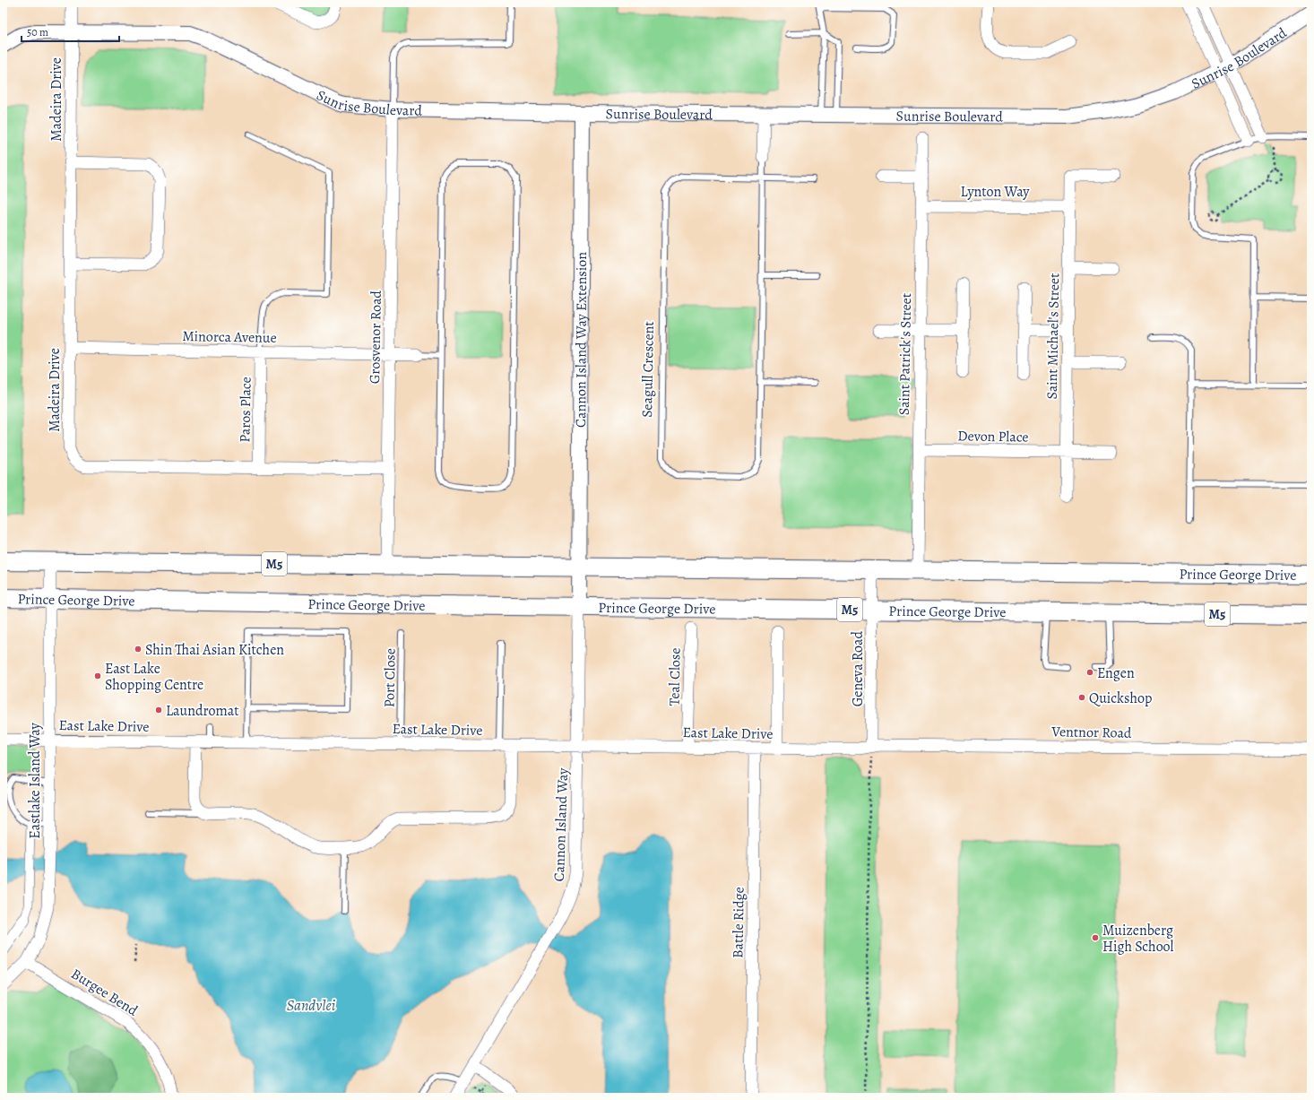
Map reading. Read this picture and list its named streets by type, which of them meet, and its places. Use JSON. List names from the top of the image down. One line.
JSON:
{"streets":{"main road":["M5","Prince George Drive"],"street":["Sunrise Boulevard","Madeira Drive","Lynton Way","Minorca Avenue","Saint Michael's Street","Grosvenor Road","Cannon Island Way Extension","Saint Patrick's Street","Seagull Crescent","Paros Place","Devon Place","Geneva Road","Teal Close","East Lake Drive","Ventnor Road","Eastlake Island Way","Cannon Island Way","Battle Ridge","Burgee Bend"],"lane":["Port Close"]},"crossings":[["Sunrise Boulevard","Madeira Drive"],["Sunrise Boulevard","Grosvenor Road"],["Sunrise Boulevard","Cannon Island Way Extension"],["Sunrise Boulevard","Seagull Crescent"],["Madeira Drive","Minorca Avenue"],["Madeira Drive","Grosvenor Road"],["Madeira Drive","Paros Place"],["Lynton Way","Saint Michael's Street"],["Lynton Way","Saint Patrick's Street"],["Minorca Avenue","Grosvenor Road"],["Minorca Avenue","Paros Place"],["Saint Michael's Street","Devon Place"],["Grosvenor Road","Prince George Drive"],["Cannon Island Way Extension","Prince George Drive"],["Cannon Island Way Extension","Cannon Island Way"],["Saint Patrick's Street","Devon Place"],["Saint Patrick's Street","Prince George Drive"],["Prince George Drive","Geneva Road"],["Prince George Drive","Eastlake Island Way"],["Prince George Drive","Cannon Island Way"],["Geneva Road","East Lake Drive"],["Geneva Road","Ventnor Road"],["Teal Close","East Lake Drive"],["Port Close","East Lake Drive"],["East Lake Drive","Ventnor Road"],["East Lake Drive","Eastlake Island Way"],["East Lake Drive","Cannon Island Way"],["East Lake Drive","Battle Ridge"],["Eastlake Island Way","Burgee Bend"]],"water":["Sandvlei"],"places":["Shin Thai Asian Kitchen","Engen","East Lake Shopping Centre","Quickshop","Laundromat","Muizenberg High School"],"scale_bar":"50 m"}
